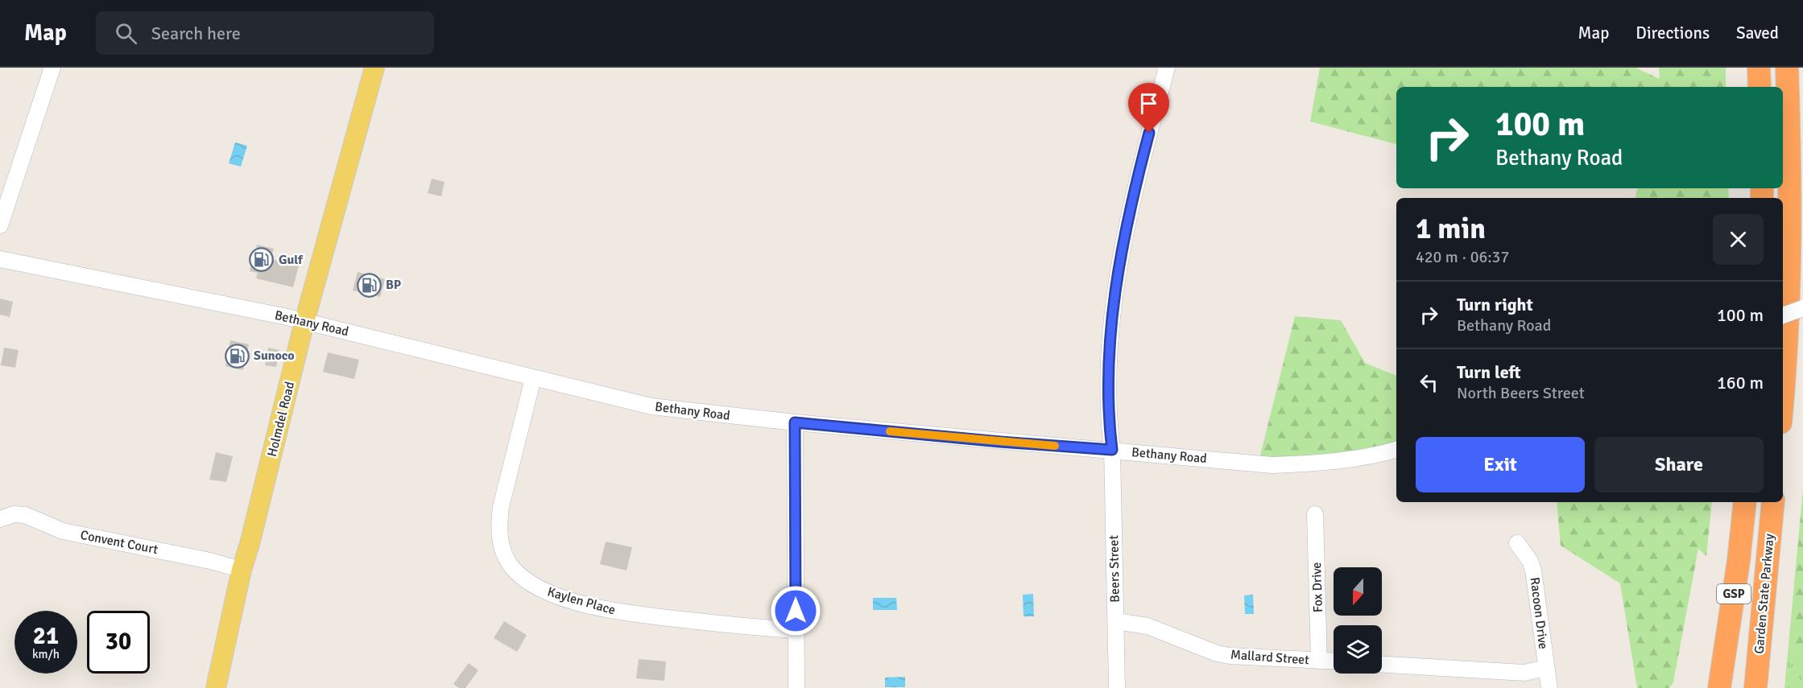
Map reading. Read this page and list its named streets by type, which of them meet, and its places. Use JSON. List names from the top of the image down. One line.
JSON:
{"streets":{"highway":["GSP","Garden State Parkway"],"main road":["Holmdel Road"],"street":["Bethany Road","Convent Court","Beers Street","Fox Drive","Kaylen Place","Racoon Drive","Mallard Street"]},"crossings":[["Bethany Road","Holmdel Road"],["Bethany Road","Beers Street"],["Bethany Road","Kaylen Place"],["Holmdel Road","Convent Court"],["Beers Street","Mallard Street"],["Fox Drive","Mallard Street"]],"places":{"fuel station":["Gulf","BP","Sunoco"]},"north":"bottom","page":{"header":"Map","search":"Search here","nav":["Map","Directions","Saved"],"turn":["100 m","Bethany Road"],"heading":["1 min","420 m · 06:37"],"list":[{"name":"Turn right","note":"Bethany Road","value":"100 m"},{"name":"Turn left","note":"North Beers Street","value":"160 m"}],"buttons":["Exit","Share"],"speed":"21 km/h","limit":"30"}}
